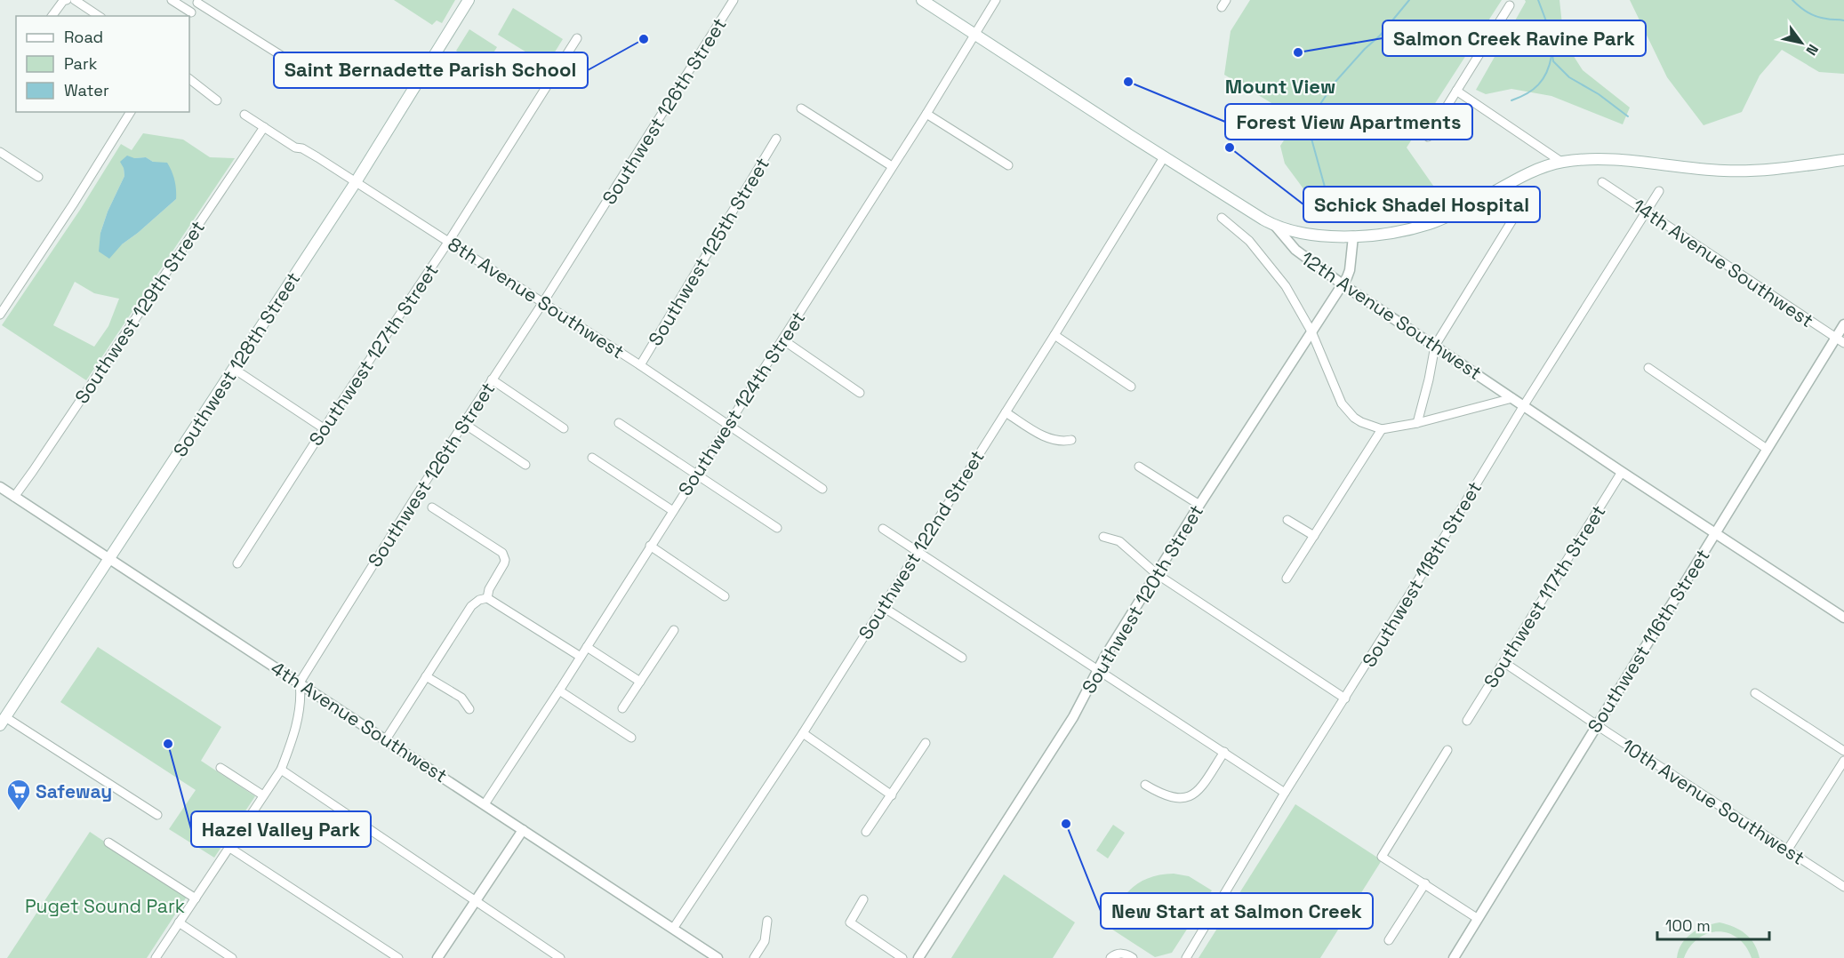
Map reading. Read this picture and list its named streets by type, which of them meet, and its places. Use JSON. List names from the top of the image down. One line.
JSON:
{"streets":{"main road":["Southwest 128th Street"],"street":["Southwest 126th Street","Southwest 125th Street","14th Avenue Southwest","8th Avenue Southwest","Southwest 129th Street","12th Avenue Southwest","Southwest 127th Street","Southwest 124th Street","Southwest 122nd Street","Southwest 118th Street","Southwest 117th Street","Southwest 120th Street","Southwest 116th Street","4th Avenue Southwest","10th Avenue Southwest"]},"crossings":[["Southwest 126th Street","8th Avenue Southwest"],["Southwest 126th Street","4th Avenue Southwest"],["Southwest 125th Street","8th Avenue Southwest"],["14th Avenue Southwest","Southwest 118th Street"],["14th Avenue Southwest","Southwest 116th Street"],["8th Avenue Southwest","Southwest 129th Street"],["8th Avenue Southwest","Southwest 127th Street"],["8th Avenue Southwest","Southwest 128th Street"],["8th Avenue Southwest","Southwest 124th Street"],["Southwest 129th Street","4th Avenue Southwest"],["12th Avenue Southwest","Southwest 118th Street"],["12th Avenue Southwest","Southwest 117th Street"],["12th Avenue Southwest","Southwest 120th Street"],["12th Avenue Southwest","Southwest 116th Street"],["Southwest 128th Street","4th Avenue Southwest"],["Southwest 124th Street","4th Avenue Southwest"],["Southwest 122nd Street","4th Avenue Southwest"],["Southwest 117th Street","10th Avenue Southwest"],["Southwest 116th Street","10th Avenue Southwest"]],"districts":["Mount View"],"parks":["Puget Sound Park"],"places":{"other":["Saint Bernadette Parish School","Salmon Creek Ravine Park","Forest View Apartments","Schick Shadel Hospital","Hazel Valley Park","New Start at Salmon Creek"],"supermarket":["Safeway"]},"legend":["Road","Park","Water"],"scale_bar":"100 m","north":"bottom right"}
